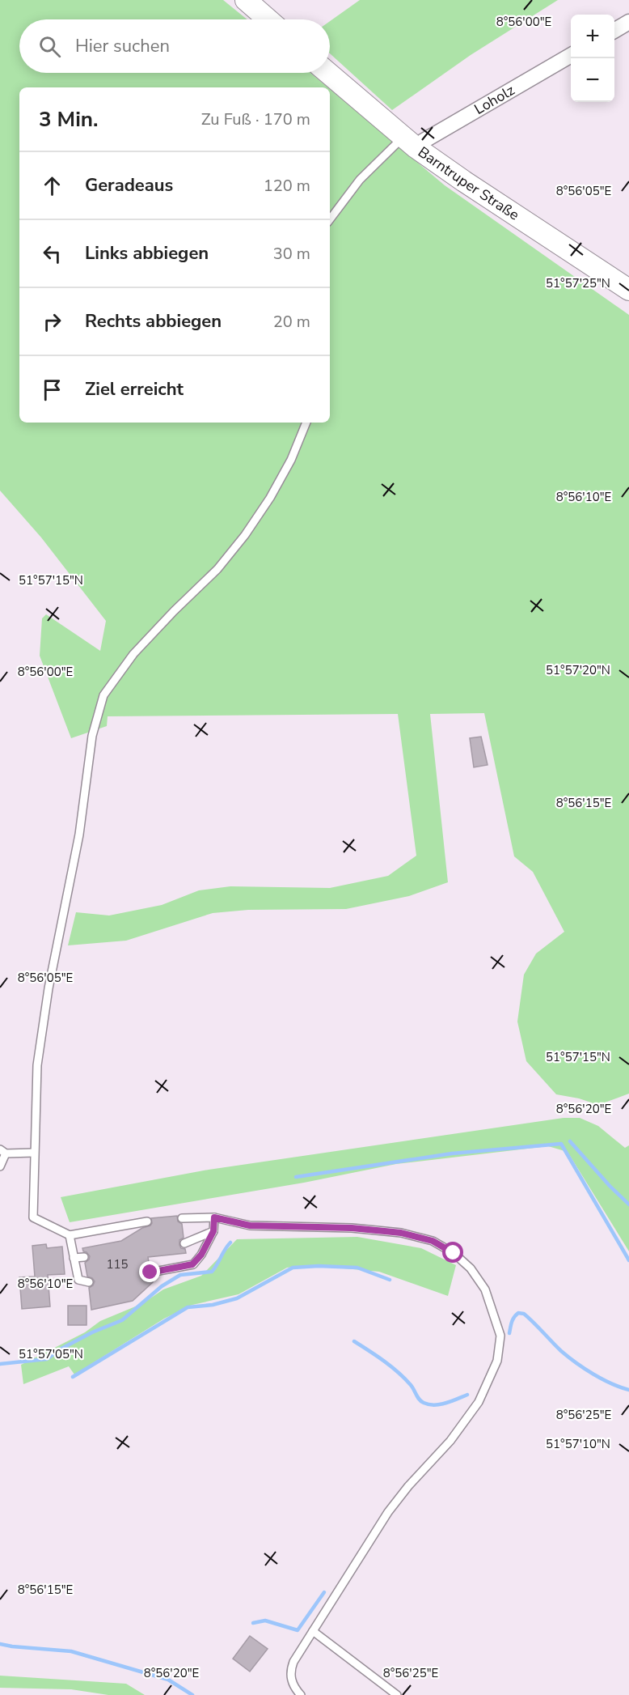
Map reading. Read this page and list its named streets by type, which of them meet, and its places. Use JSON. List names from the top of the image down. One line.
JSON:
{"streets":{"main road":["Barntruper Straße"],"street":["Loholz"]},"crossings":[["Loholz","Barntruper Straße"]],"house_numbers":["115"],"page":{"map_buttons":["+","−"],"search":"Hier suchen","heading":["3 Min.","Zu Fuß · 170 m"],"list":[["Geradeaus","120 m"],["Links abbiegen","30 m"],["Rechts abbiegen","20 m"],"Ziel erreicht"]},"coordinates":["8°56'00\"E","8°56'05\"E","51°57'25\"N","8°56'10\"E","51°57'15\"N","51°57'20\"N","8°56'15\"E","8°56'20\"E","51°57'05\"N","8°56'25\"E","51°57'10\"N"]}
